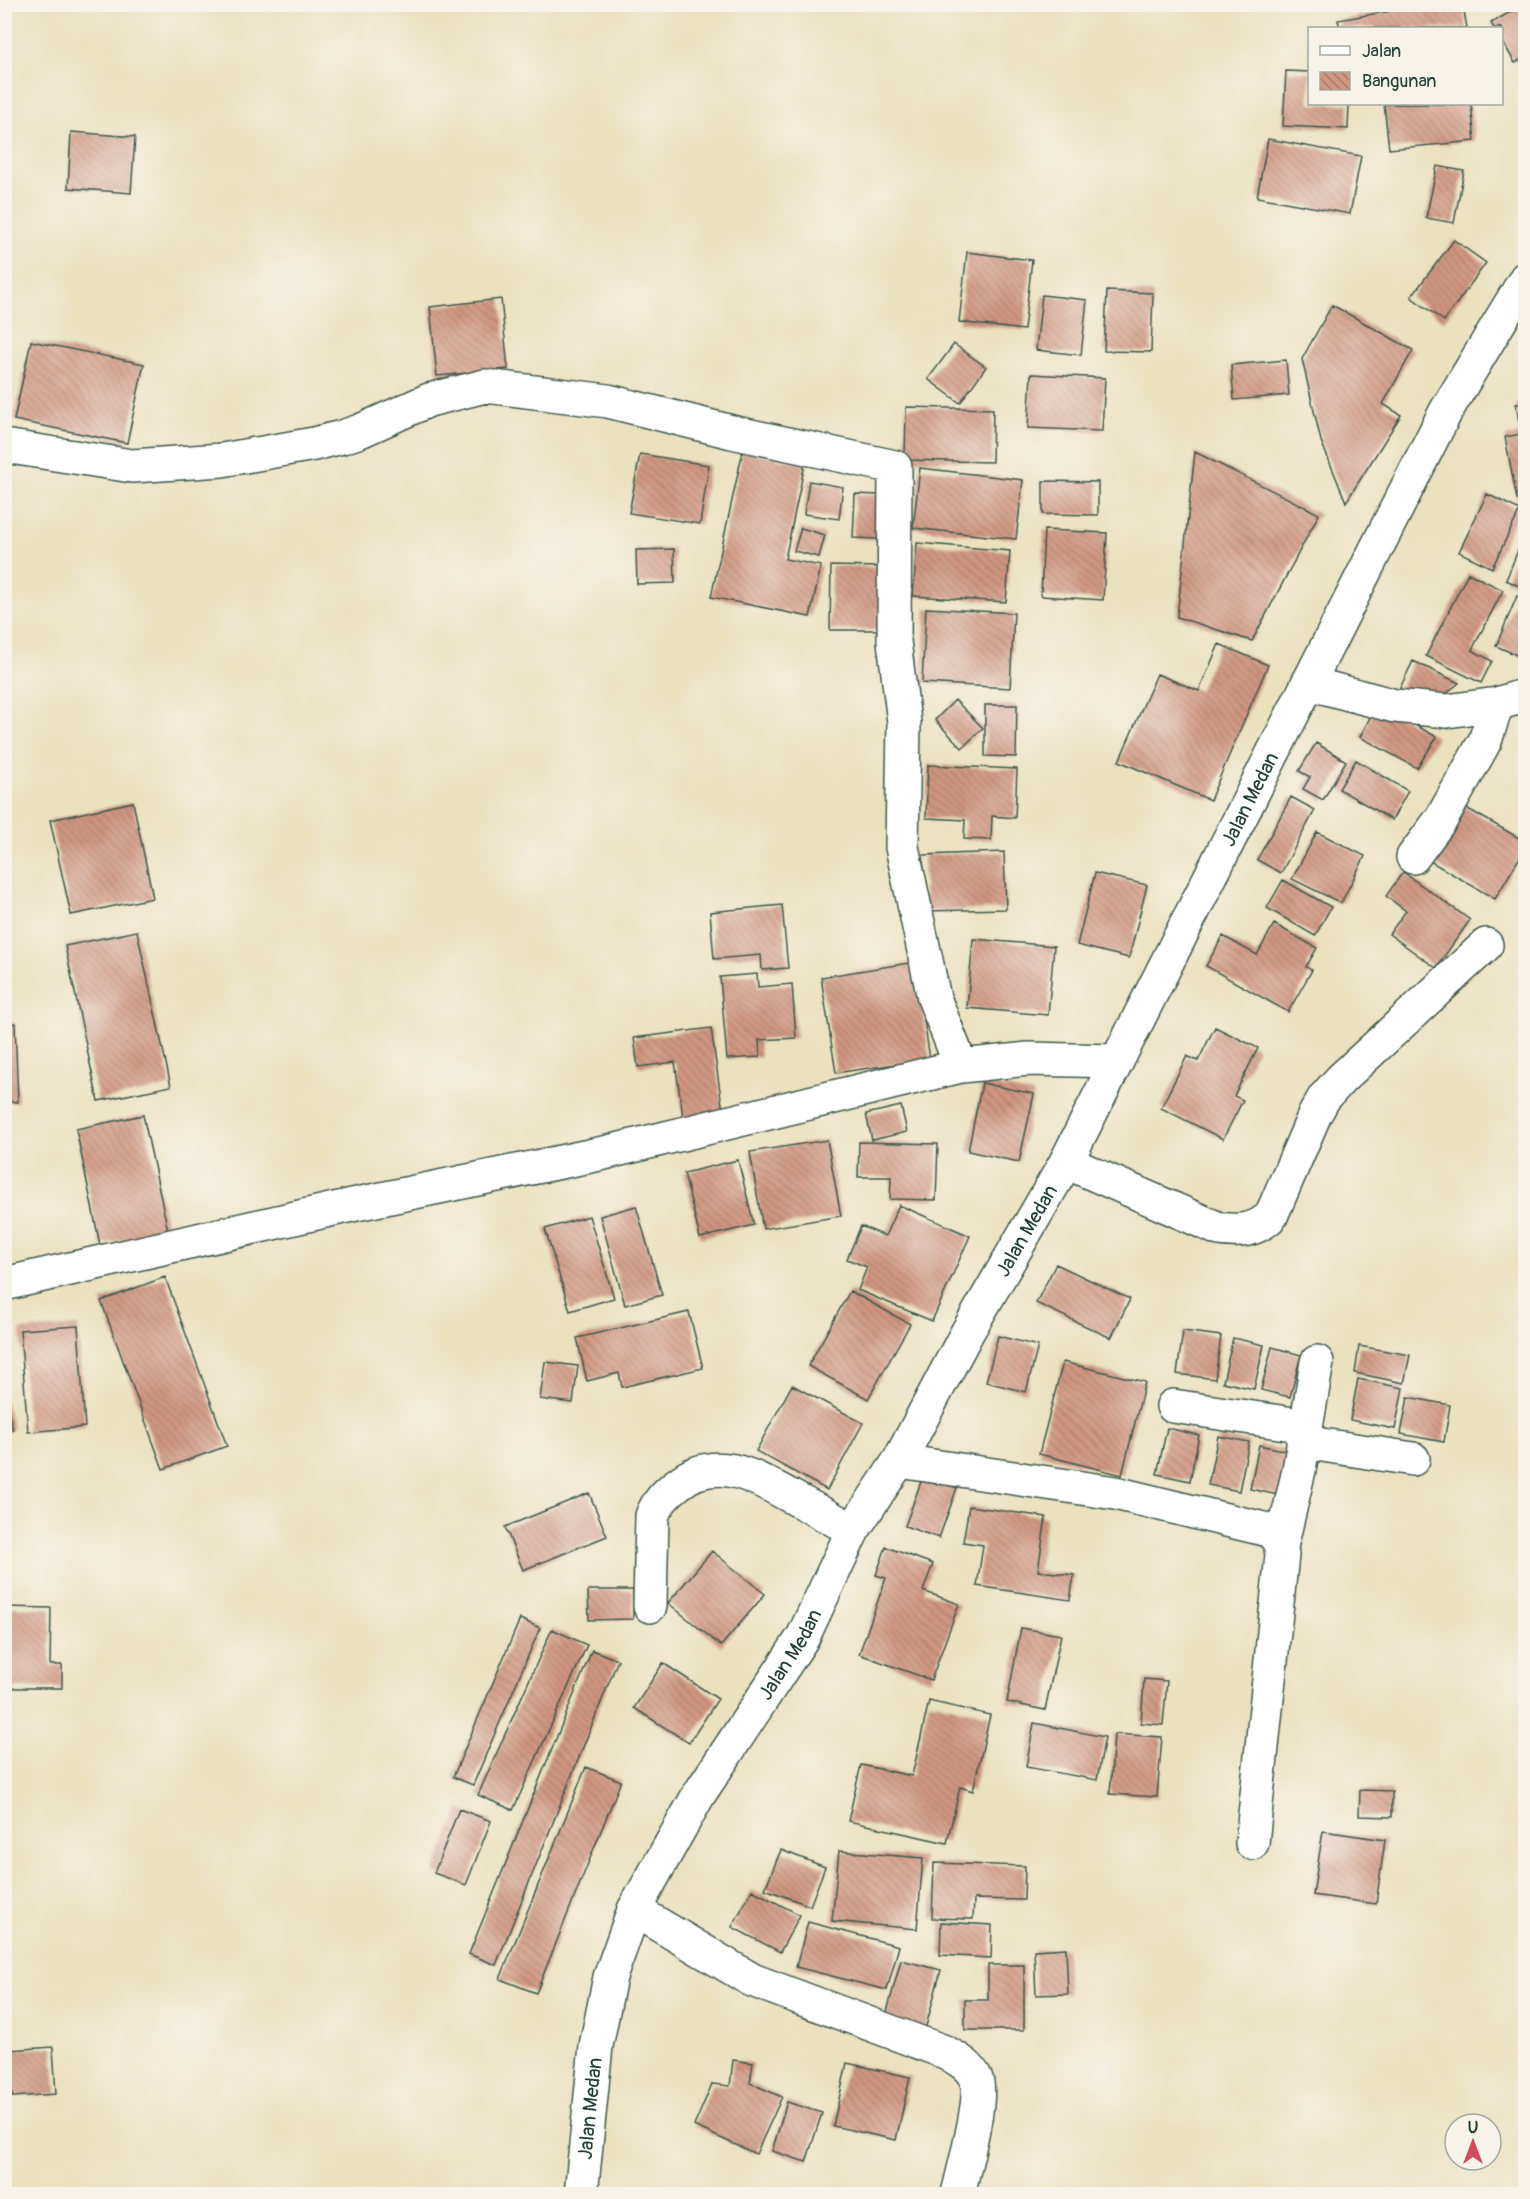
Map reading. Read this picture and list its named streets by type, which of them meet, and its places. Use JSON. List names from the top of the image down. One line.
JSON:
{"streets":{"main road":["Jalan Medan"]},"legend":["Jalan","Bangunan"],"north":"top"}
